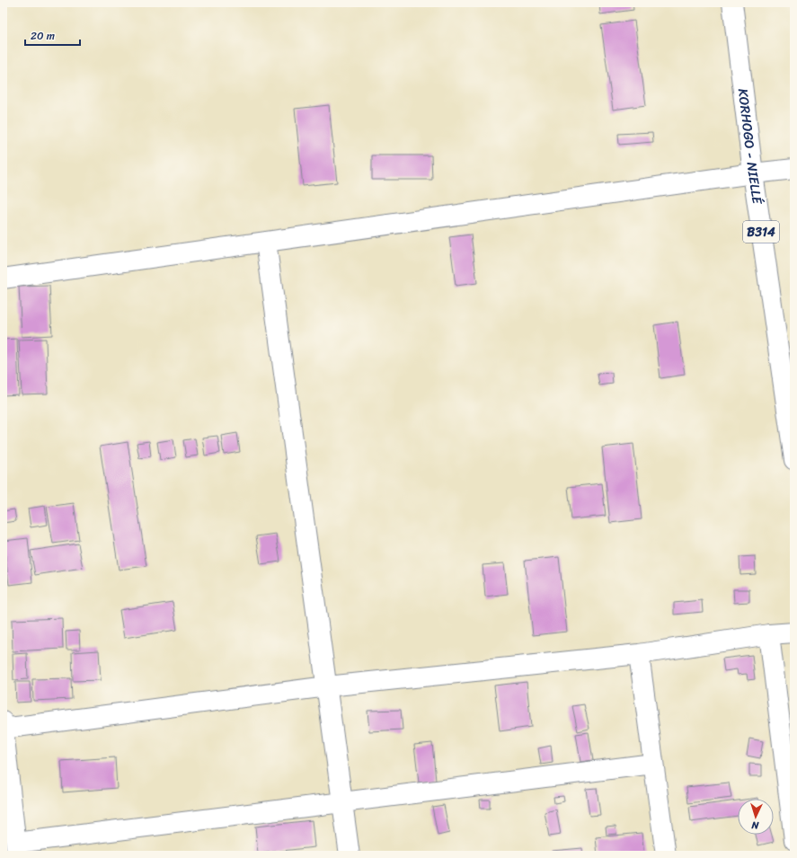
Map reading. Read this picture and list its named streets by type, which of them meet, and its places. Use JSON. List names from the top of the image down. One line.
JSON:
{"streets":{"street":["KORHOGO - NIELLÉ","B314"]},"scale_bar":"20 m","north":"bottom"}
